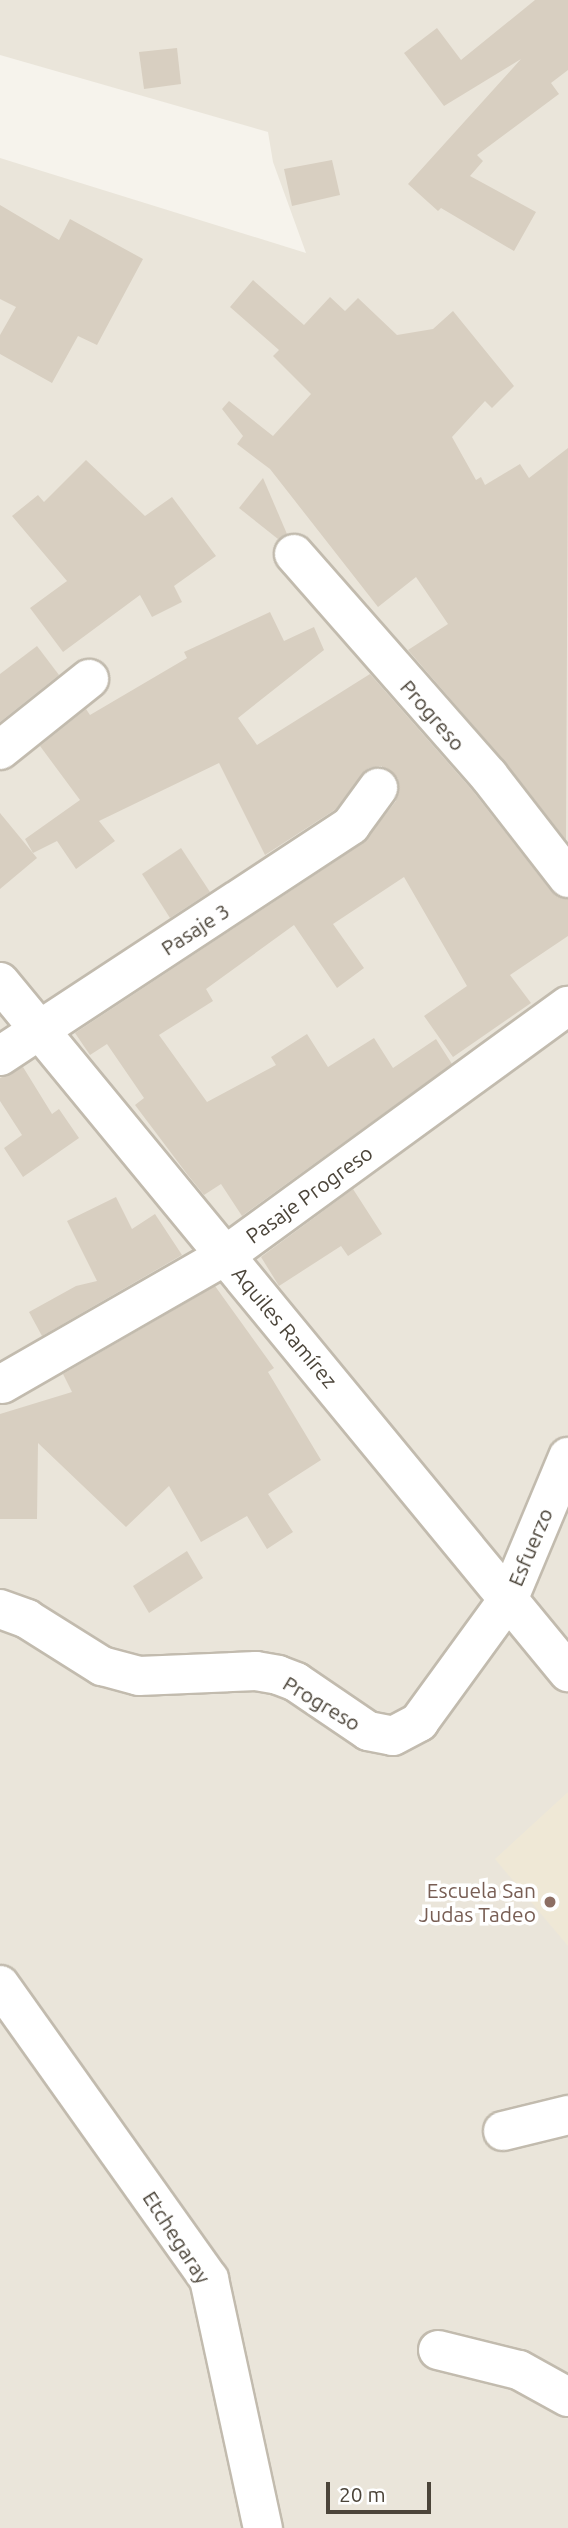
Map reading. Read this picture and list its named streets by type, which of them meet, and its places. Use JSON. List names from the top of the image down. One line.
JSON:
{"streets":{"street":["Progreso","Pasaje 3","Pasaje Progreso","Aquiles Ramírez","Esfuerzo","Etchegaray"]},"crossings":[["Progreso","Aquiles Ramírez"],["Progreso","Esfuerzo"],["Pasaje 3","Aquiles Ramírez"],["Pasaje Progreso","Aquiles Ramírez"],["Aquiles Ramírez","Esfuerzo"]],"places":["Escuela San Judas Tadeo"],"scale_bar":"20 m"}
